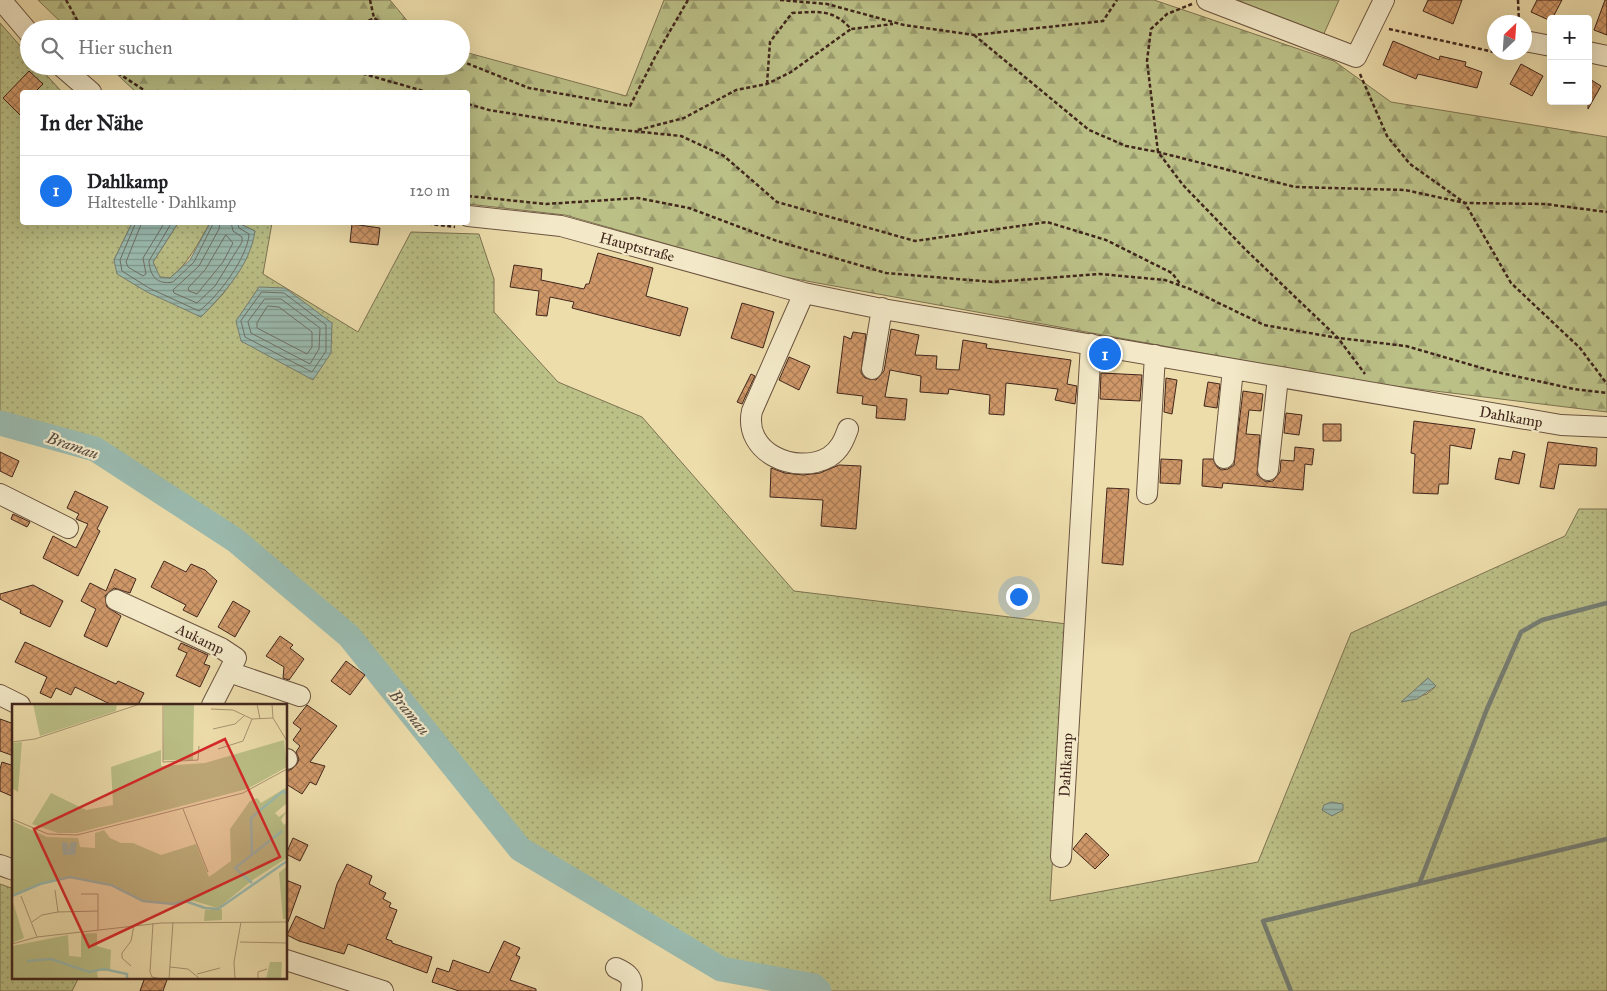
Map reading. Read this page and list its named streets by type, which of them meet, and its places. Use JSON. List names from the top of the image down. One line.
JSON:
{"streets":{"street":["Hauptstraße","Dahlkamp","Aukamp"]},"crossings":[["Hauptstraße","Dahlkamp"]],"water":["Bramau"],"north":"top right","page":{"map_buttons":["+","−"],"search":"Hier suchen","heading":"In der Nähe","list":[{"mark":"1","name":"Dahlkamp","note":"Haltestelle · Dahlkamp","value":"120 m"}],"pins":"1"}}
